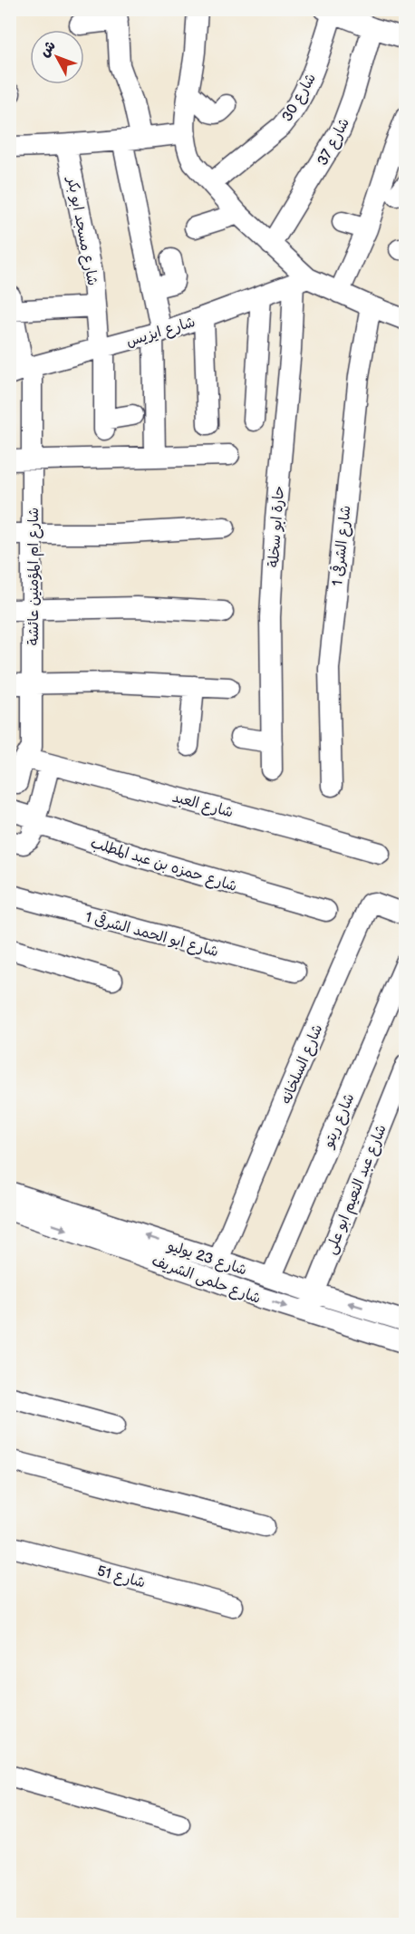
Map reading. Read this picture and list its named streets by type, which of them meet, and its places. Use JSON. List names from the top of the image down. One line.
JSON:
{"streets":{"street":["شارع 30","شارع 37","شارع مسجد ابو بكر","شارع ايزيس","حارة ابو سخلة","شارع الشرقى 1","شارع ام المؤمنين عائشة","شارع العبد","شارع حمزه بن عبد المطلب","شارع ابو الحمد الشرقى 1","شارع السلخانه","شارع ريتو","شارع عبد النعيم ابو على","شارع 23 يوليو","شارع حلمى الشريف","شارع 51"]},"crossings":[["شارع مسجد ابو بكر","شارع ايزيس"],["شارع ايزيس","حارة ابو سخلة"],["شارع ايزيس","شارع ام المؤمنين عائشة"],["شارع ام المؤمنين عائشة","شارع العبد"],["شارع السلخانه","شارع 23 يوليو"],["شارع ريتو","شارع 23 يوليو"],["شارع عبد النعيم ابو على","شارع 23 يوليو"],["شارع عبد النعيم ابو على","شارع حلمى الشريف"]],"one_way":["شارع 23 يوليو"],"north":"top left"}
